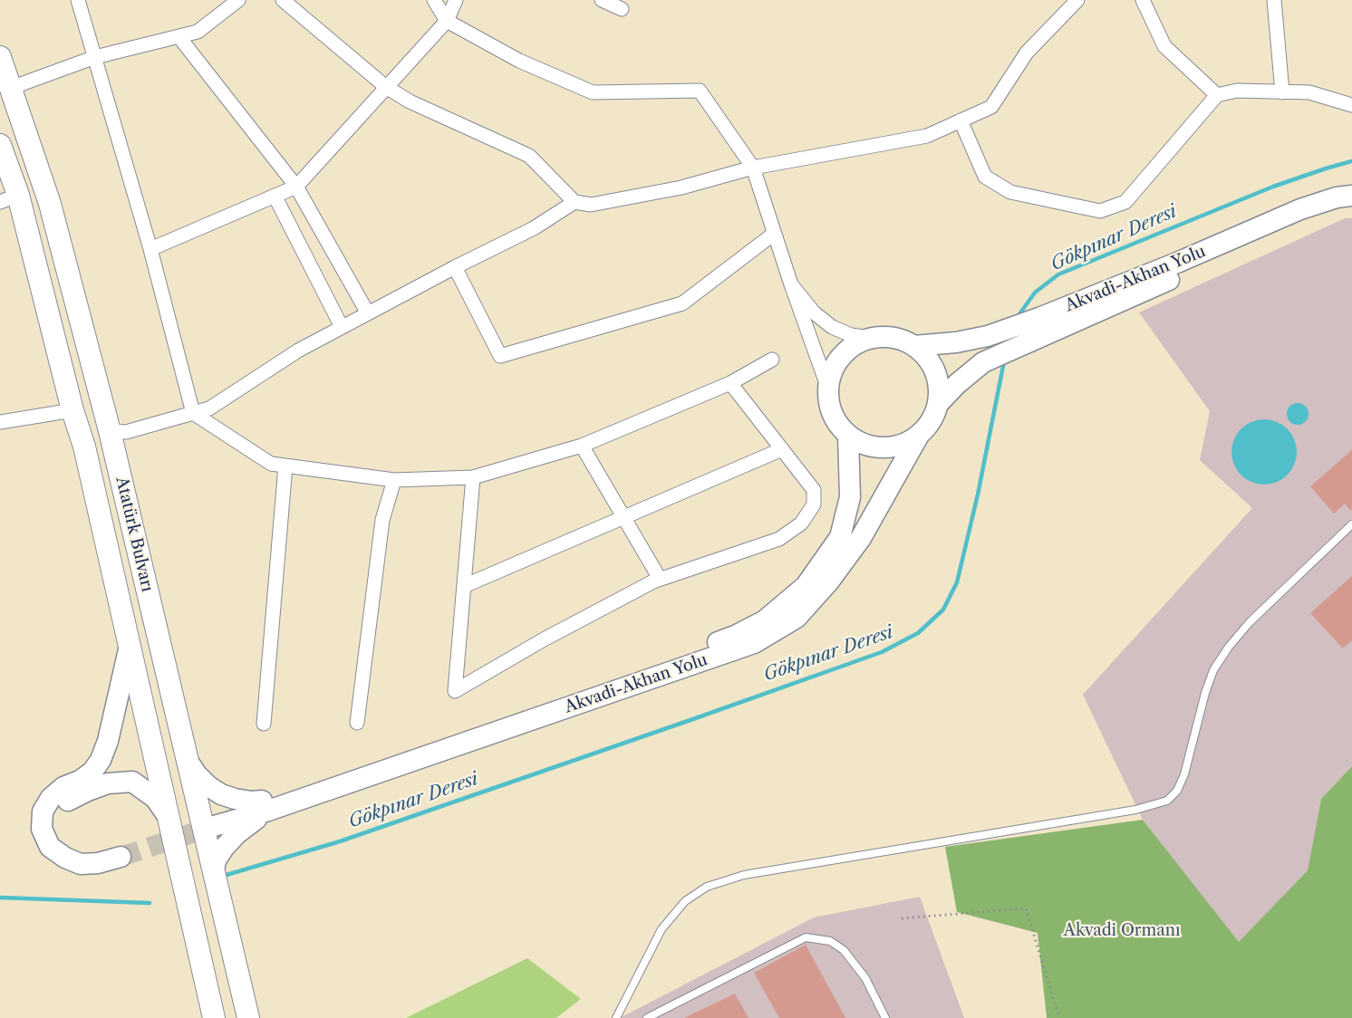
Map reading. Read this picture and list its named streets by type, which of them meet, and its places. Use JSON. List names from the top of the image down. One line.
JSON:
{"streets":{"main road":["Akvadi-Akhan Yolu","Atatürk Bulvarı"]},"water":["Gökpınar Deresi"],"parks":["Akvadi Ormanı"]}
